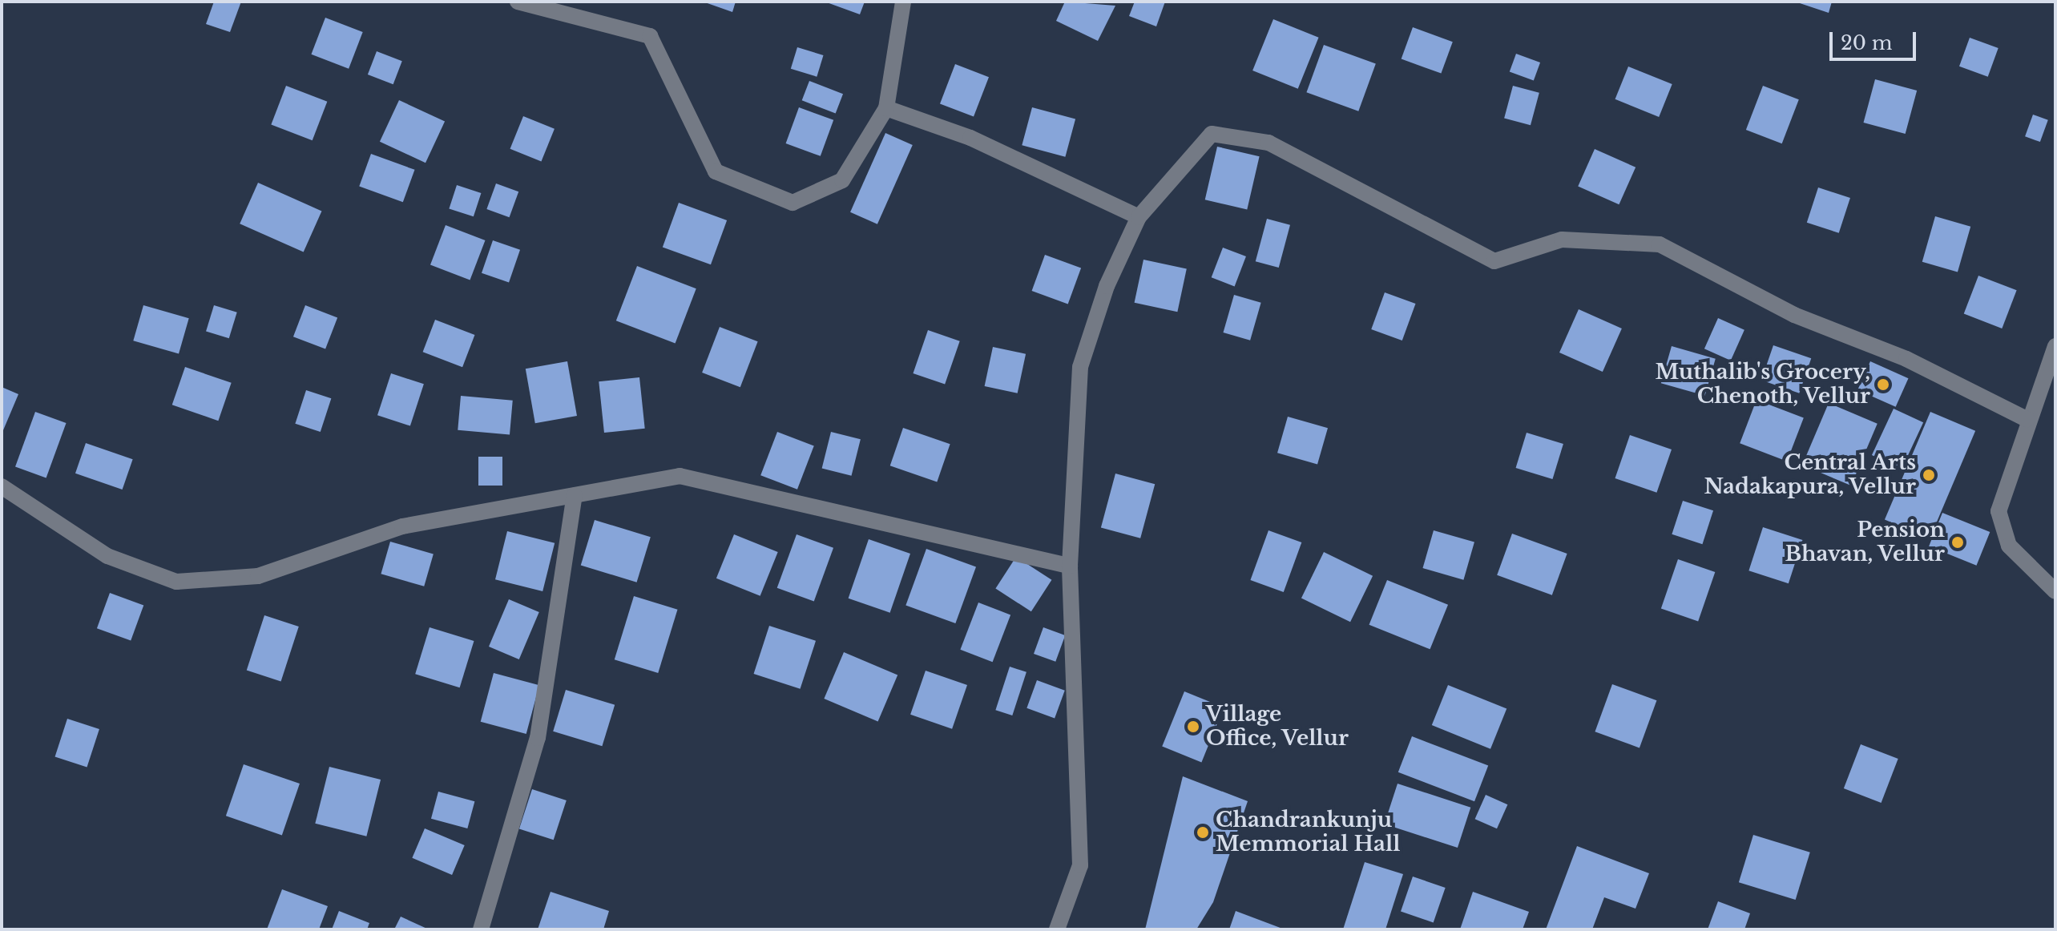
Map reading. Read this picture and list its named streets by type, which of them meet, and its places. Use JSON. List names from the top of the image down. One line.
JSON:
{"places":["Muthalib's Grocery, Chenoth, Vellur","Central Arts Nadakapura, Vellur","Pension Bhavan, Vellur","Village Office, Vellur","Chandrankunju Memmorial Hall"],"scale_bar":"20 m"}
